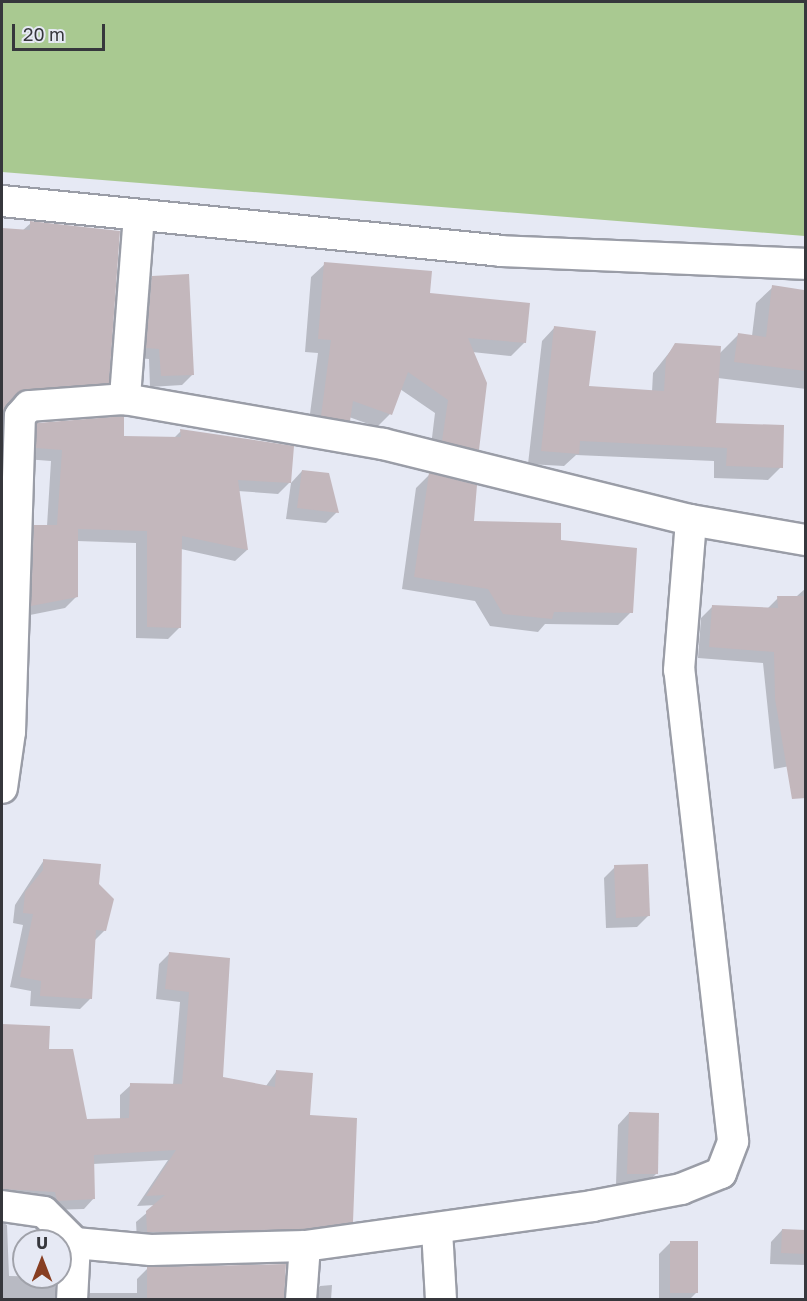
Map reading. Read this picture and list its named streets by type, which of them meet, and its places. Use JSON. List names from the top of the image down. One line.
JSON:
{"scale_bar":"20 m","north":"top"}
